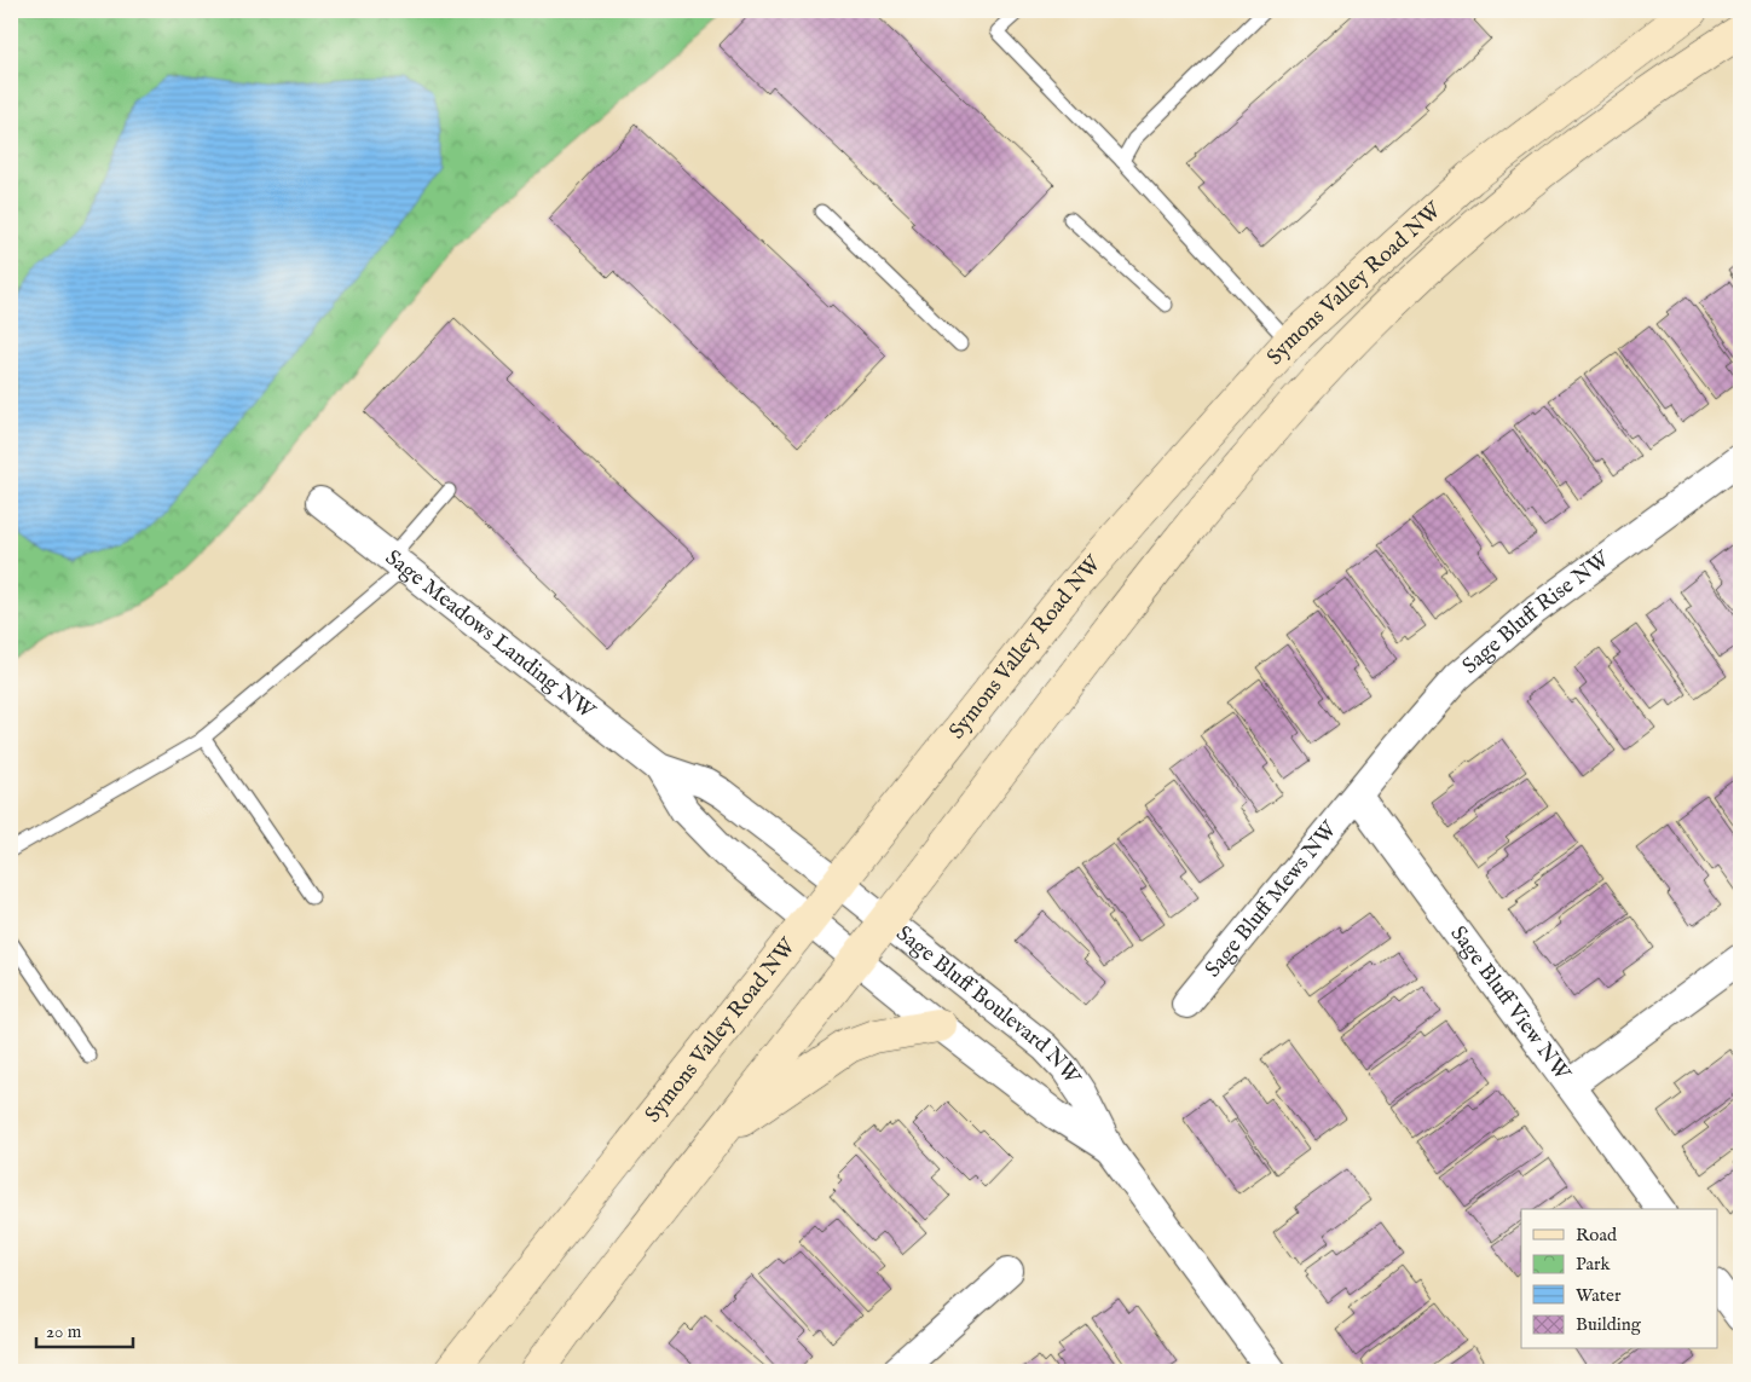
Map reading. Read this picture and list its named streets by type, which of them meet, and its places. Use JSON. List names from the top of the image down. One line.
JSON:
{"streets":{"main road":["Symons Valley Road NW"],"street":["Sage Bluff Rise NW","Sage Meadows Landing NW","Sage Bluff Mews NW","Sage Bluff View NW","Sage Bluff Boulevard NW"]},"crossings":[["Symons Valley Road NW","Sage Meadows Landing NW"],["Symons Valley Road NW","Sage Bluff Boulevard NW"],["Sage Bluff Rise NW","Sage Bluff Mews NW"],["Sage Bluff Rise NW","Sage Bluff View NW"],["Sage Meadows Landing NW","Sage Bluff Boulevard NW"],["Sage Bluff Mews NW","Sage Bluff View NW"]],"legend":["Road","Park","Water","Building"],"scale_bar":"20 m"}
